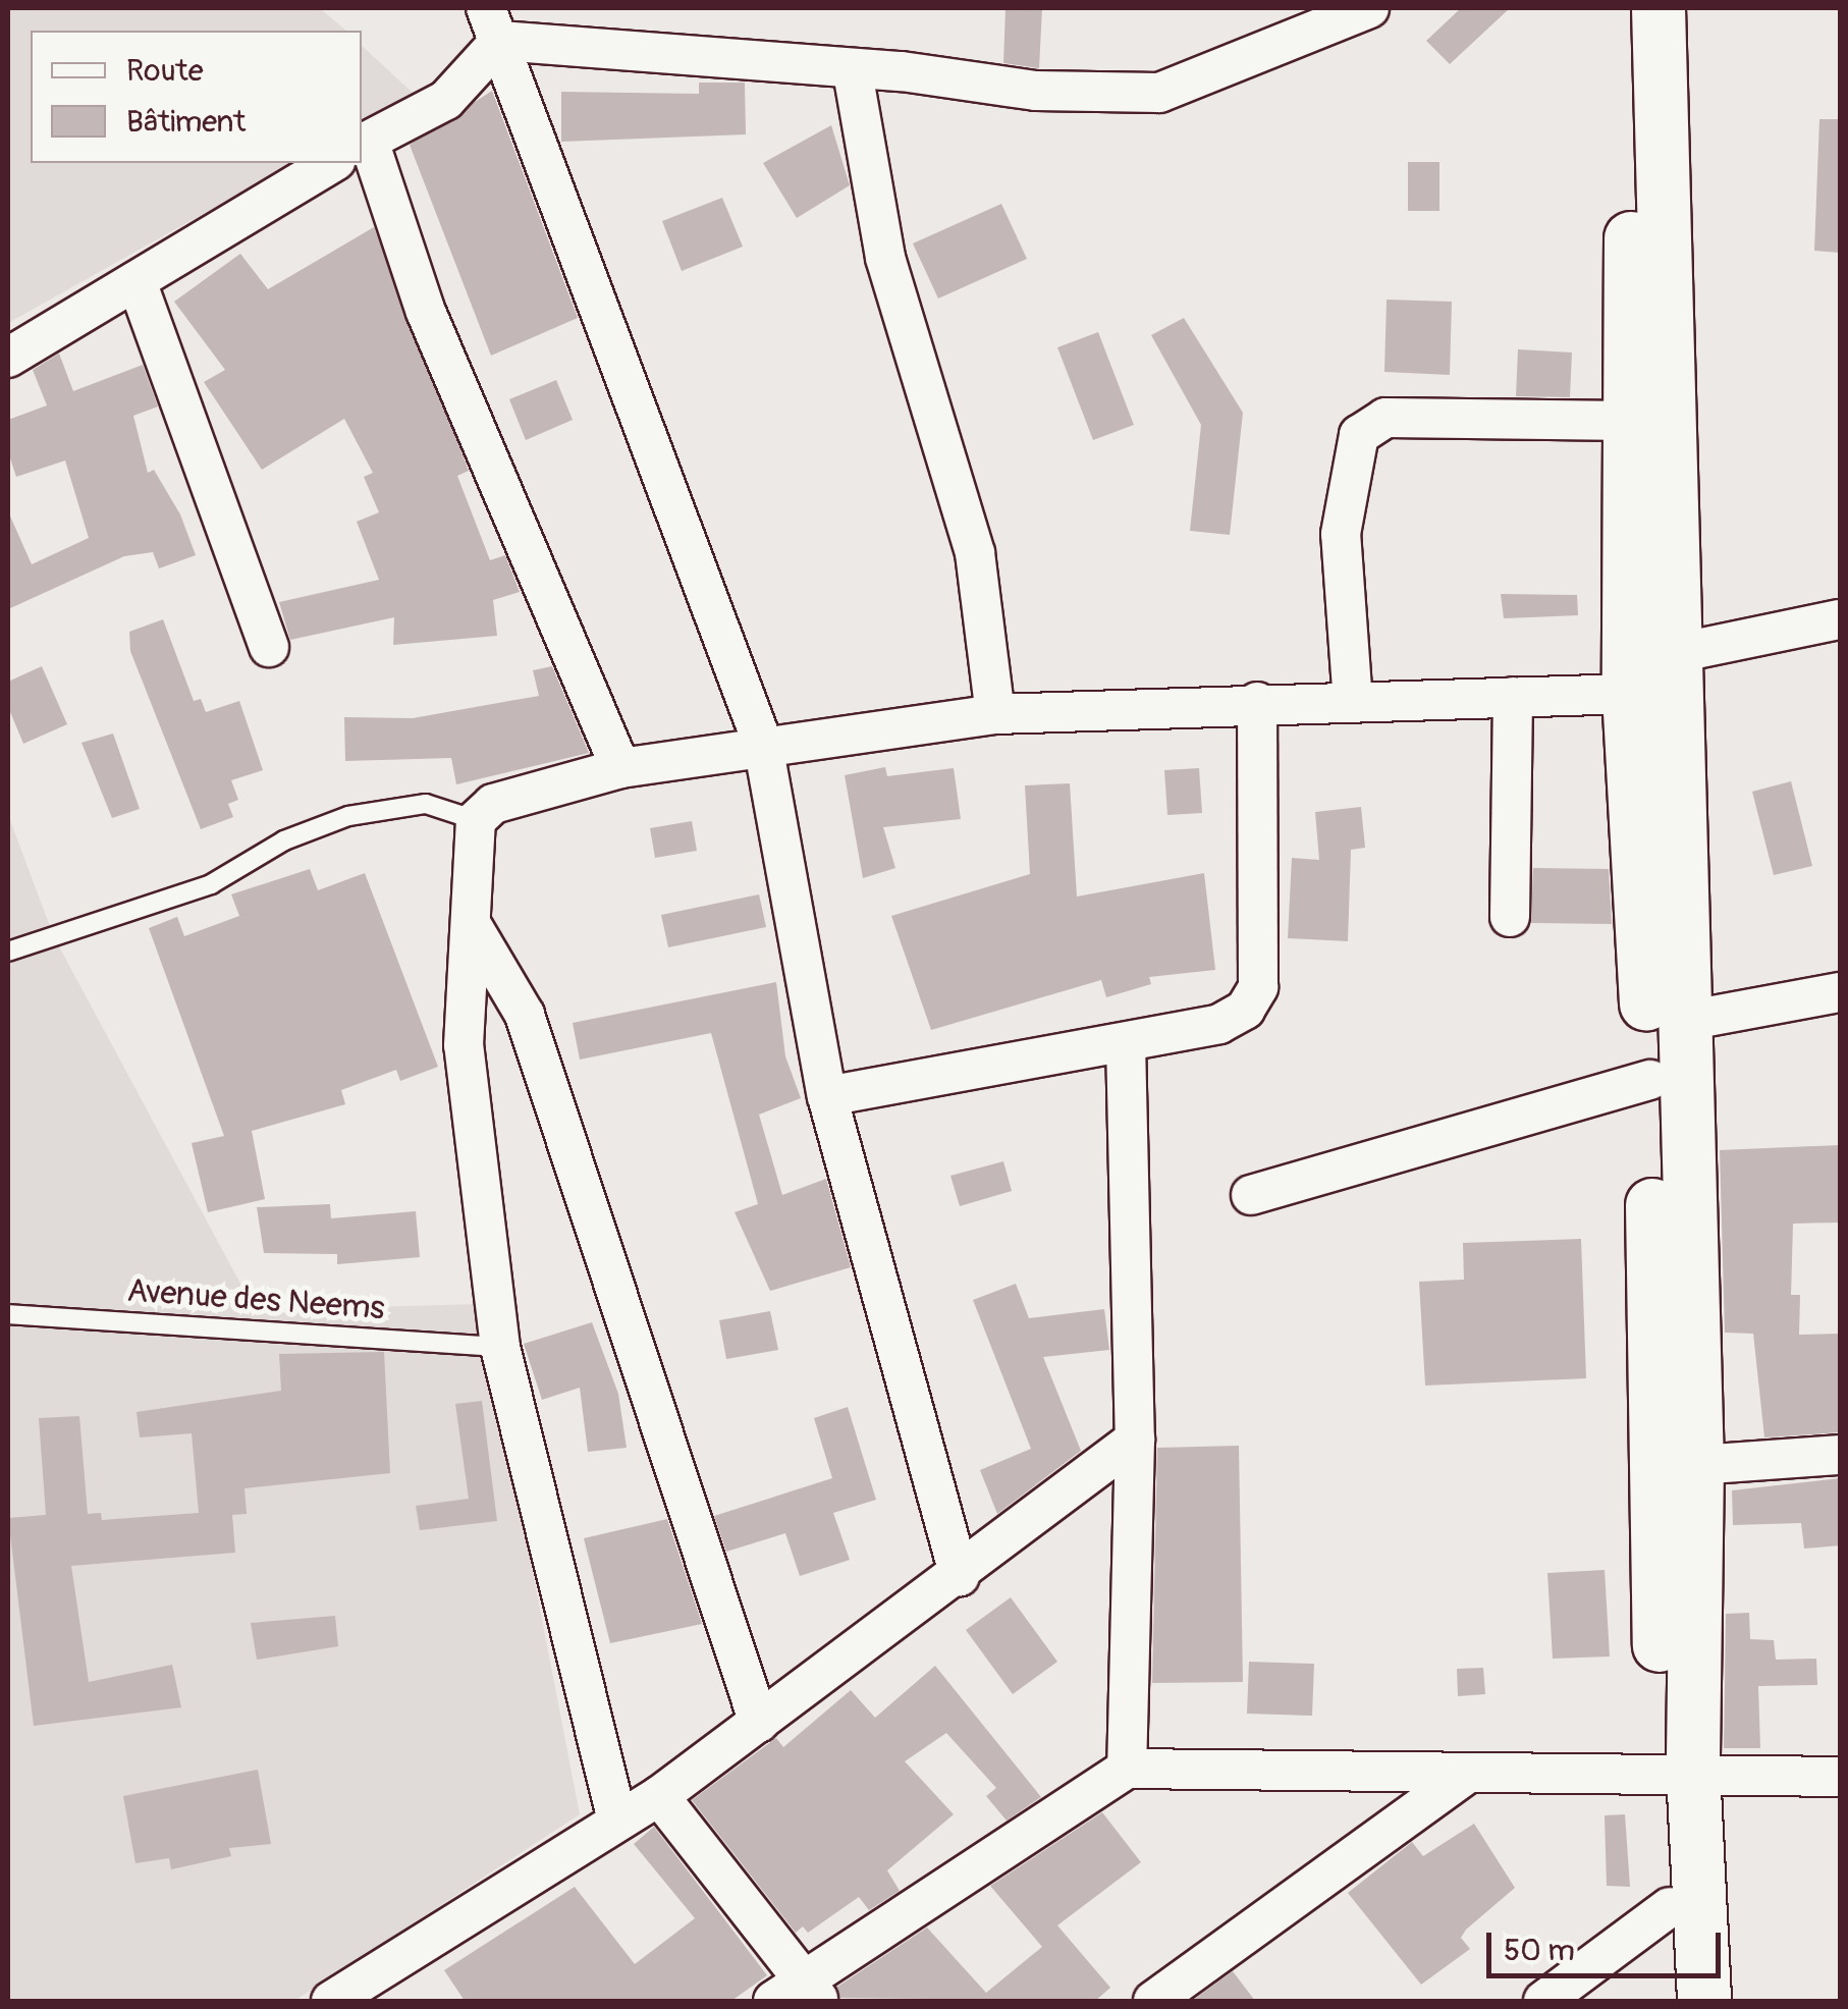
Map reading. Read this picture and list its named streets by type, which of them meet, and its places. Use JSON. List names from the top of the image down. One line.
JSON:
{"streets":{"lane":["Avenue des Neems"]},"legend":["Route","Bâtiment"],"scale_bar":"50 m"}
